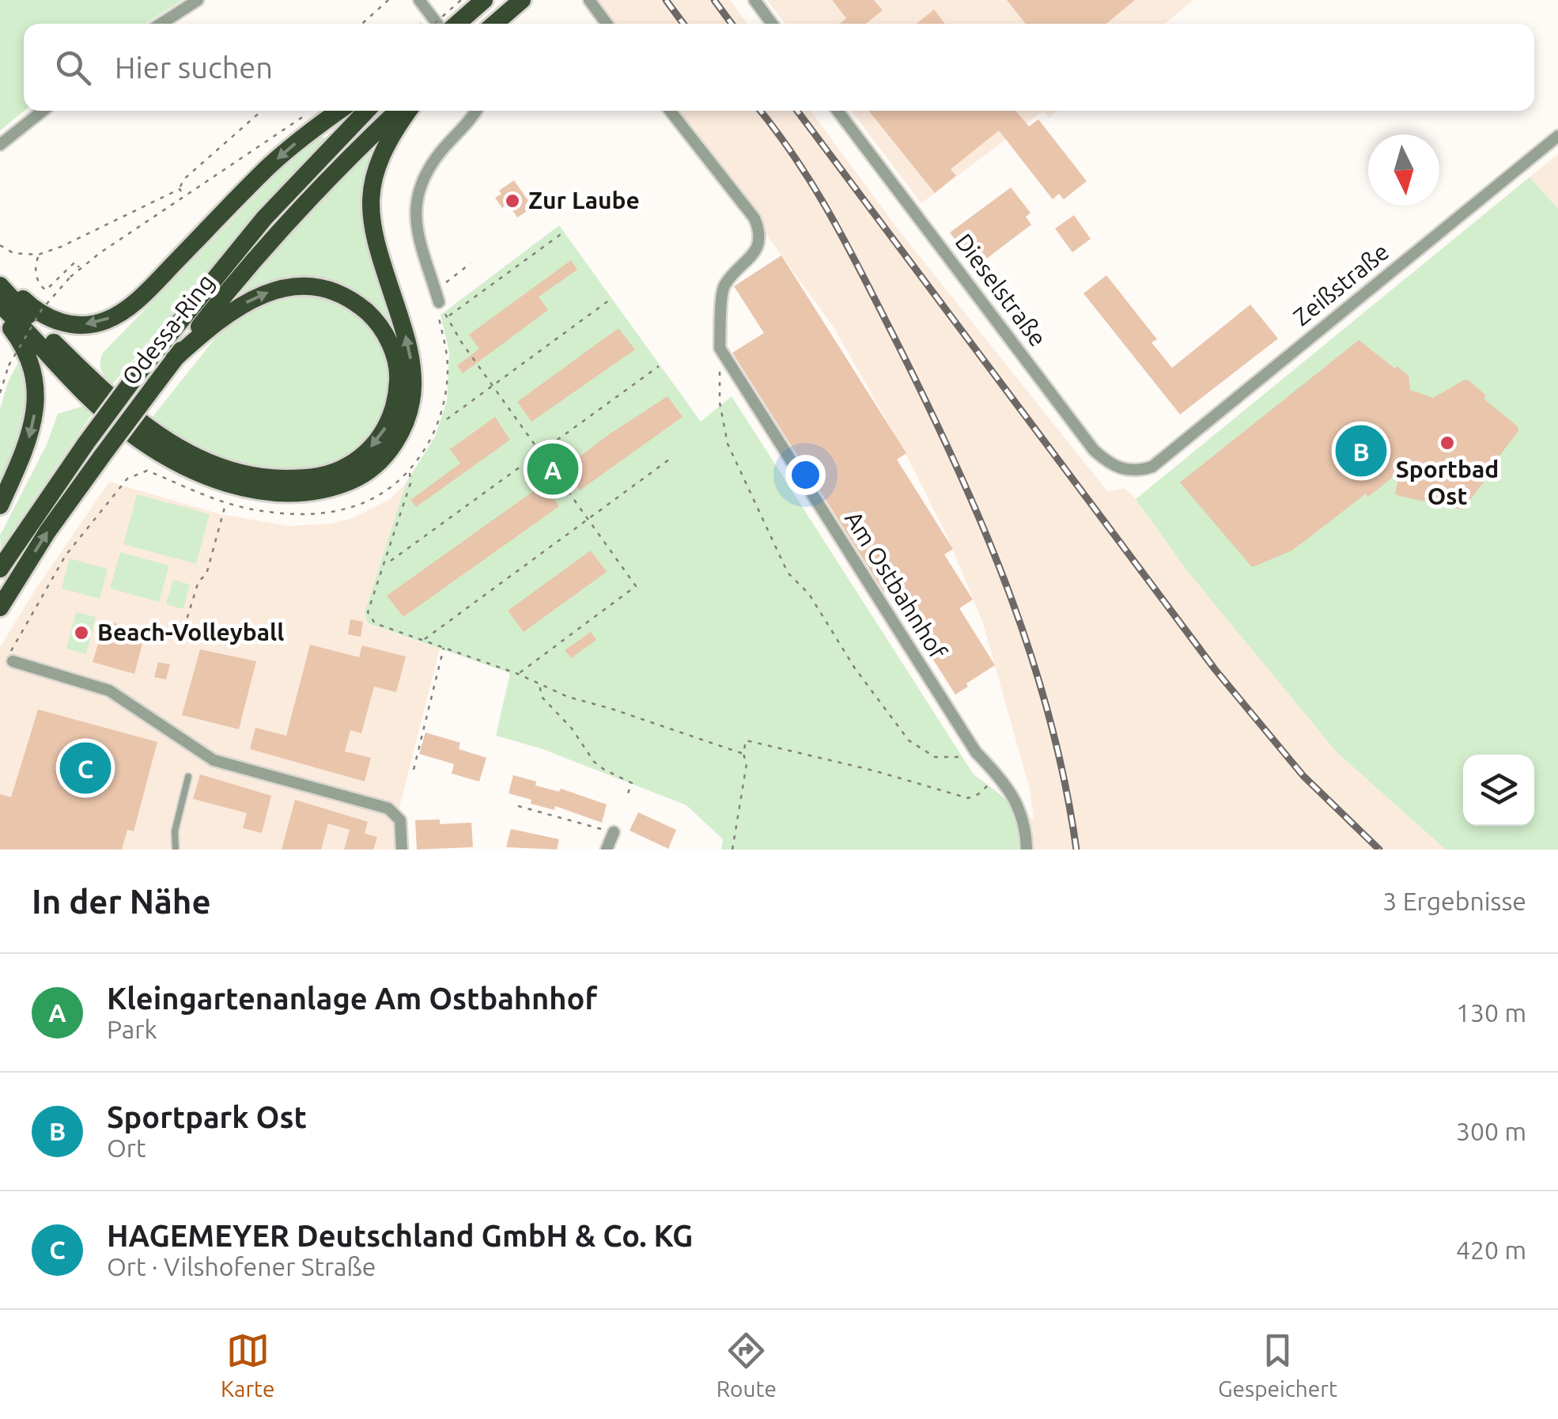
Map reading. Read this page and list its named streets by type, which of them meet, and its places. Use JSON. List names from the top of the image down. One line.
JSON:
{"streets":{"highway":["Odessa-Ring"],"street":["Zeißstraße","Dieselstraße","Am Ostbahnhof"]},"crossings":[["Zeißstraße","Dieselstraße"]],"places":["Zur Laube","Sportbad Ost","Beach-Volleyball"],"north":"bottom","page":{"search":"Hier suchen","pins":["B","A","C"],"heading":["In der Nähe","3 Ergebnisse"],"list":[{"mark":"A","name":"Kleingartenanlage Am Ostbahnhof","note":"Park","value":"130 m"},{"mark":"B","name":"Sportpark Ost","note":"Ort","value":"300 m"},{"mark":"C","name":"HAGEMEYER Deutschland GmbH & Co. KG","note":"Ort · Vilshofener Straße","value":"420 m"}],"nav":["Karte","Route","Gespeichert"]}}
